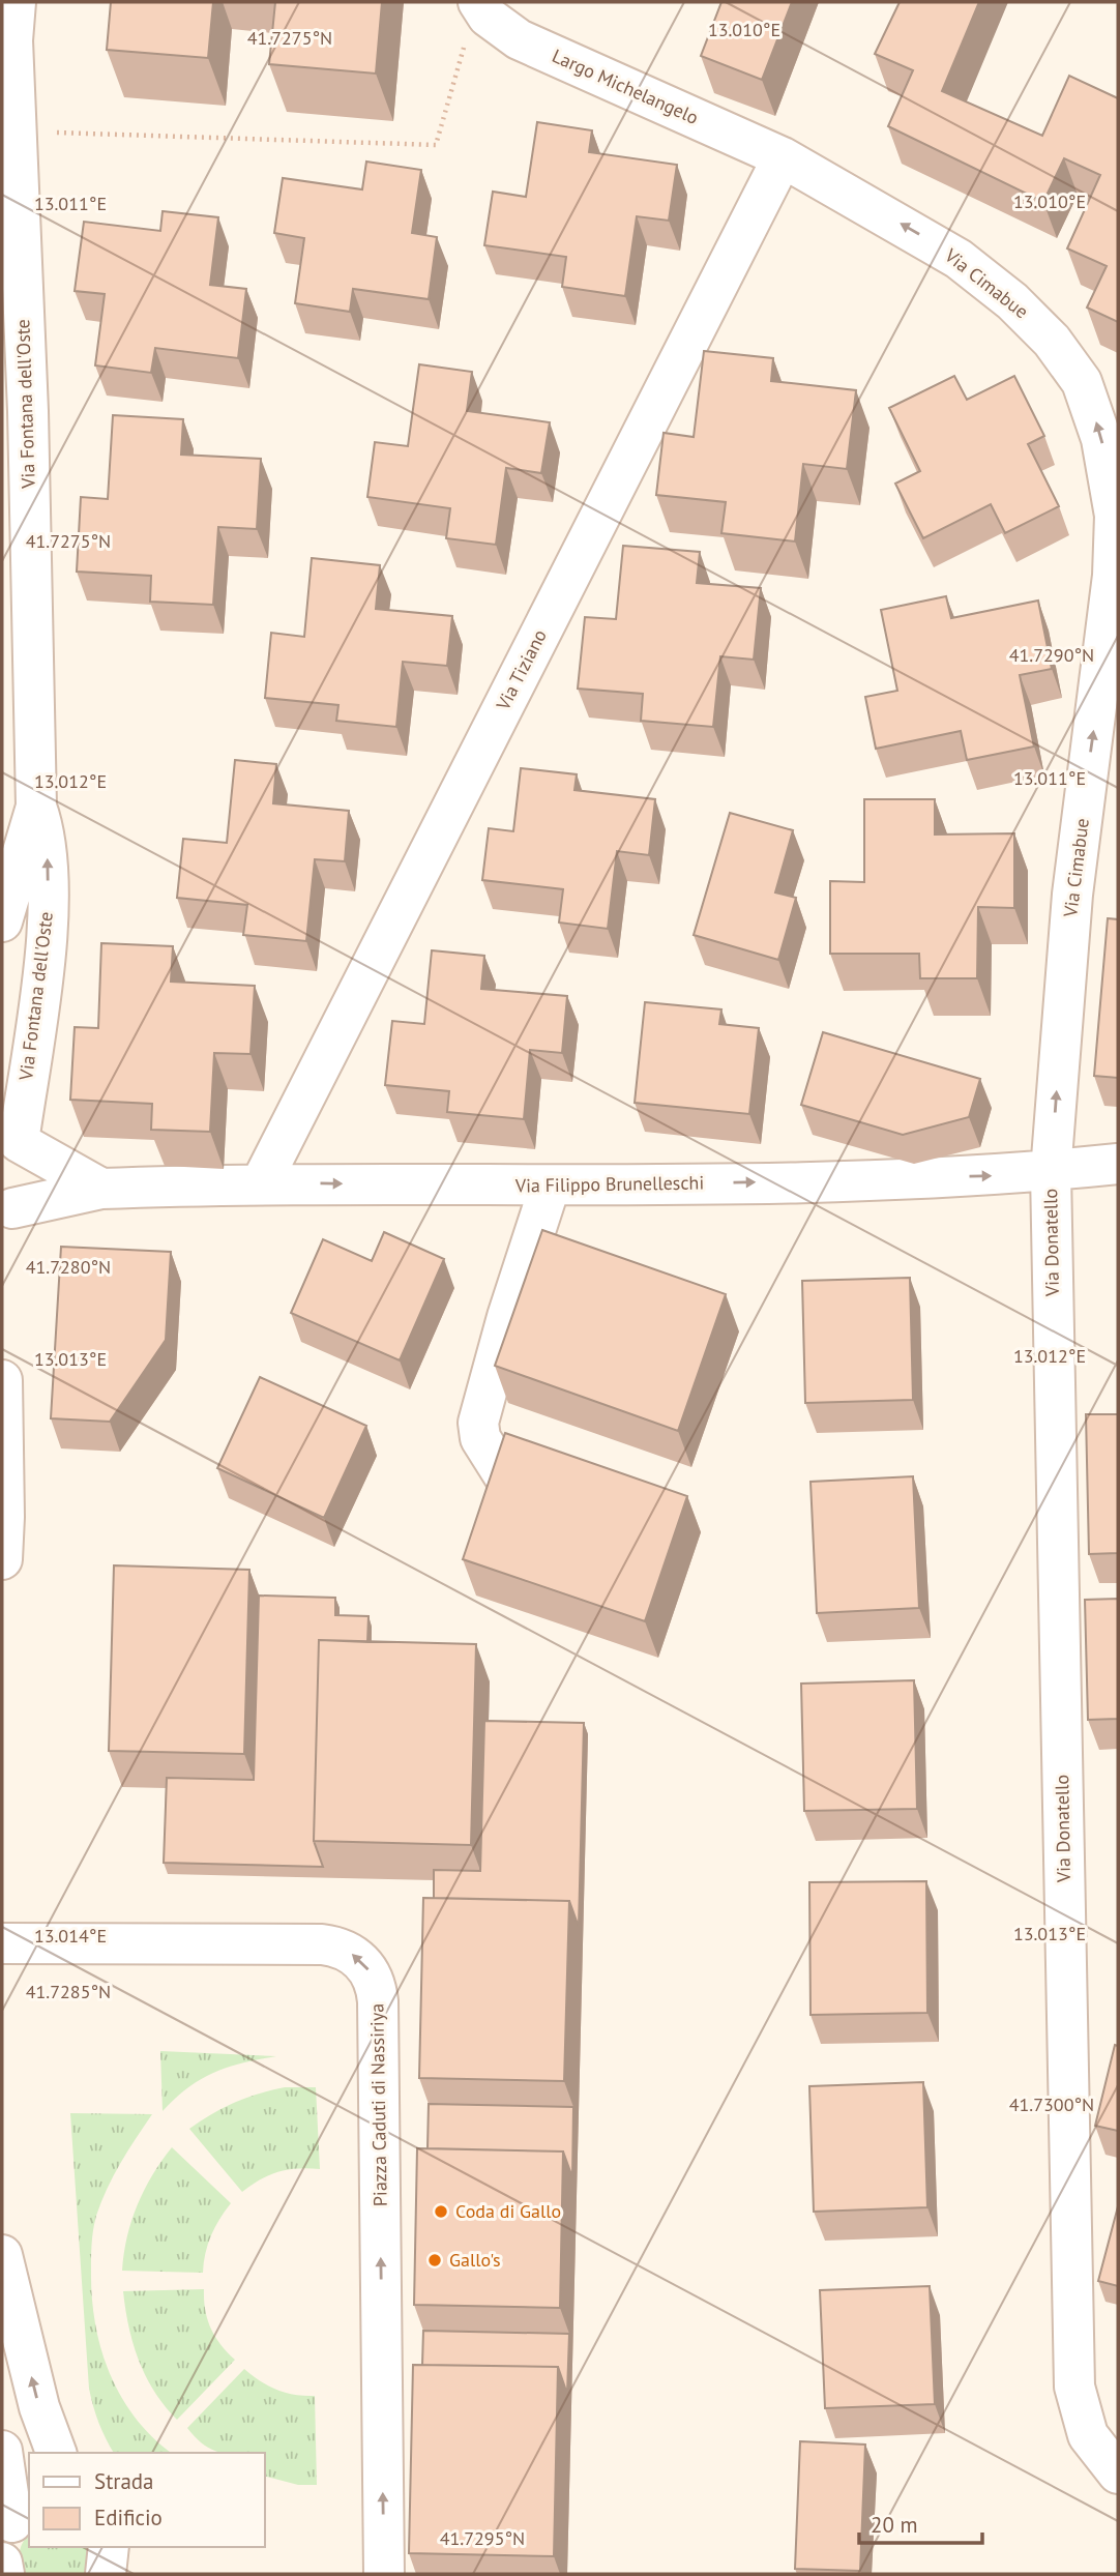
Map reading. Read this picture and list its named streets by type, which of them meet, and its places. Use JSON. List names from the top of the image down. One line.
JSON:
{"streets":{"street":["Largo Michelangelo","Via Cimabue","Via Fontana dell'Oste","Via Tiziano","Via Filippo Brunelleschi","Via Donatello","Piazza Caduti di Nassiriya"]},"crossings":[["Largo Michelangelo","Via Cimabue"],["Largo Michelangelo","Via Tiziano"],["Via Cimabue","Via Tiziano"],["Via Cimabue","Via Filippo Brunelleschi"],["Via Cimabue","Via Donatello"],["Via Fontana dell'Oste","Via Filippo Brunelleschi"],["Via Tiziano","Via Filippo Brunelleschi"],["Via Filippo Brunelleschi","Via Donatello"]],"one_way":["Via Cimabue","Via Filippo Brunelleschi"],"places":["Coda di Gallo","Gallo's"],"legend":["Strada","Edificio"],"scale_bar":"20 m","coordinates":["13.010°E","41.7275°N","13.011°E","41.7290°N","13.012°E","41.7280°N","13.013°E","13.014°E","41.7285°N","41.7300°N","41.7295°N"]}
